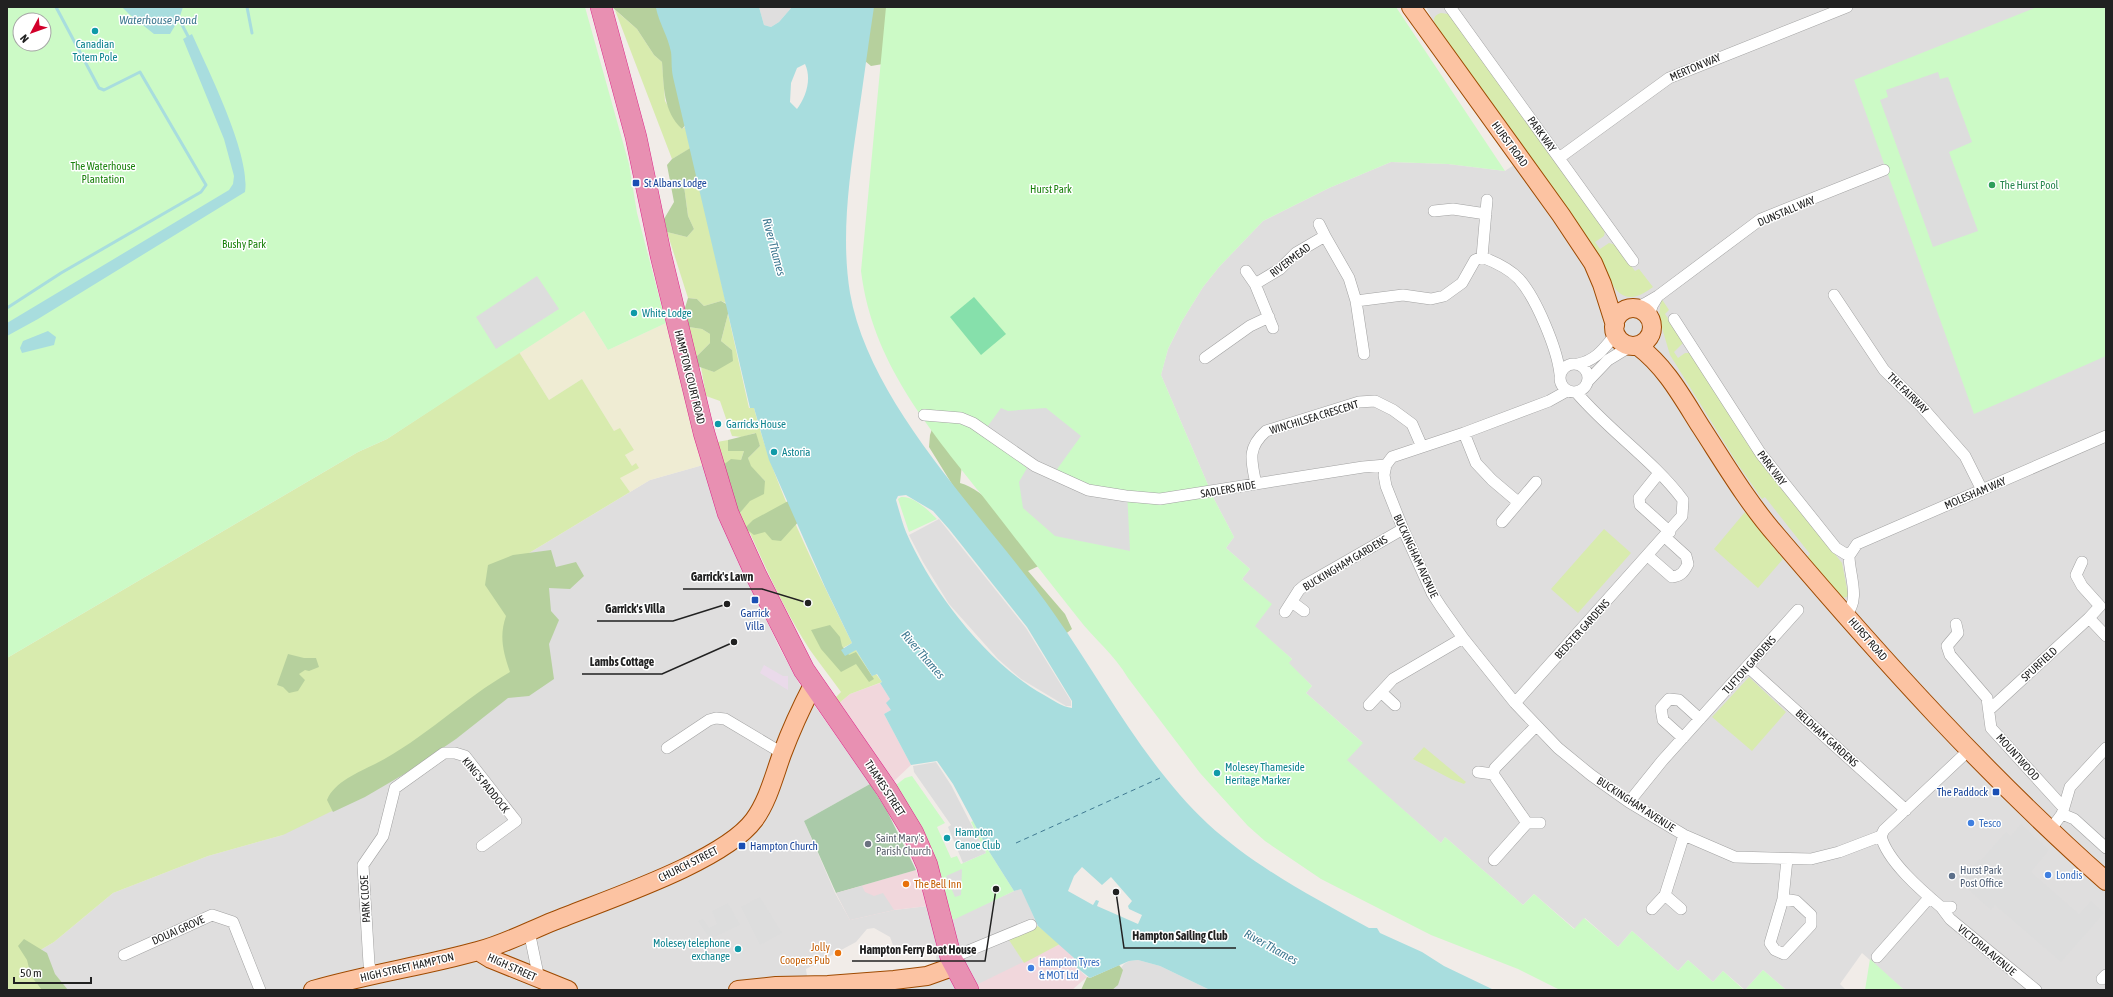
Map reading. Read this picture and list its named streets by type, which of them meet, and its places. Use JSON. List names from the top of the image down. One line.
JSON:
{"streets":{"highway":["HAMPTON COURT ROAD","THAMES STREET"],"main road":["HURST ROAD","CHURCH STREET","HIGH STREET HAMPTON","HIGH STREET"],"street":["MERTON WAY","PARK WAY","DUNSTALL WAY","RIVERMEAD","THE FAIRWAY","WINCHILSEA CRESCENT","SADLERS RIDE","MOLESHAM WAY","BUCKINGHAM AVENUE","BUCKINGHAM GARDENS","BEDSTER GARDENS","SPURFIELD","TUFTON GARDENS","BELDHAM GARDENS","MOUNTWOOD","KING'S PADDOCK","PARK CLOSE","DOUAI GROVE","VICTORIA AVENUE"]},"crossings":[["MERTON WAY","PARK WAY"],["PARK WAY","MOLESHAM WAY"],["HURST ROAD","DUNSTALL WAY"],["HURST ROAD","BUCKINGHAM AVENUE"],["HAMPTON COURT ROAD","THAMES STREET"],["HAMPTON COURT ROAD","CHURCH STREET"],["THE FAIRWAY","MOLESHAM WAY"],["WINCHILSEA CRESCENT","SADLERS RIDE"],["SADLERS RIDE","BUCKINGHAM AVENUE"],["BUCKINGHAM AVENUE","BUCKINGHAM GARDENS"],["BUCKINGHAM AVENUE","BEDSTER GARDENS"],["BUCKINGHAM AVENUE","TUFTON GARDENS"],["BUCKINGHAM AVENUE","BELDHAM GARDENS"],["BUCKINGHAM AVENUE","VICTORIA AVENUE"],["SPURFIELD","MOUNTWOOD"],["TUFTON GARDENS","BELDHAM GARDENS"],["KING'S PADDOCK","PARK CLOSE"],["THAMES STREET","CHURCH STREET"],["CHURCH STREET","HIGH STREET HAMPTON"],["CHURCH STREET","HIGH STREET"],["PARK CLOSE","HIGH STREET HAMPTON"],["HIGH STREET HAMPTON","HIGH STREET"]],"water":["Waterhouse Pond","River Thames"],"parks":["The Waterhouse Plantation","Hurst Park","Bushy Park"],"places":{"other":["Canadian Totem Pole","The Hurst Pool","White Lodge","Garricks House","Astoria","Garrick's Lawn","Garrick's Villa","Lambs Cottage","Molesey Thameside Heritage Marker","Tesco","Hampton Canoe Club","Saint Mary's Parish Church","Londis","Hurst Park Post Office","The Bell Inn","Hampton Ferry Boat House","Hampton Sailing Club","Molesey telephone exchange","Jolly Coopers Pub","Hampton Tyres & MOT Ltd"],"transit":["St Albans Lodge","Garrick Villa","The Paddock","Hampton Church"]},"scale_bar":"50 m","north":"bottom left"}
